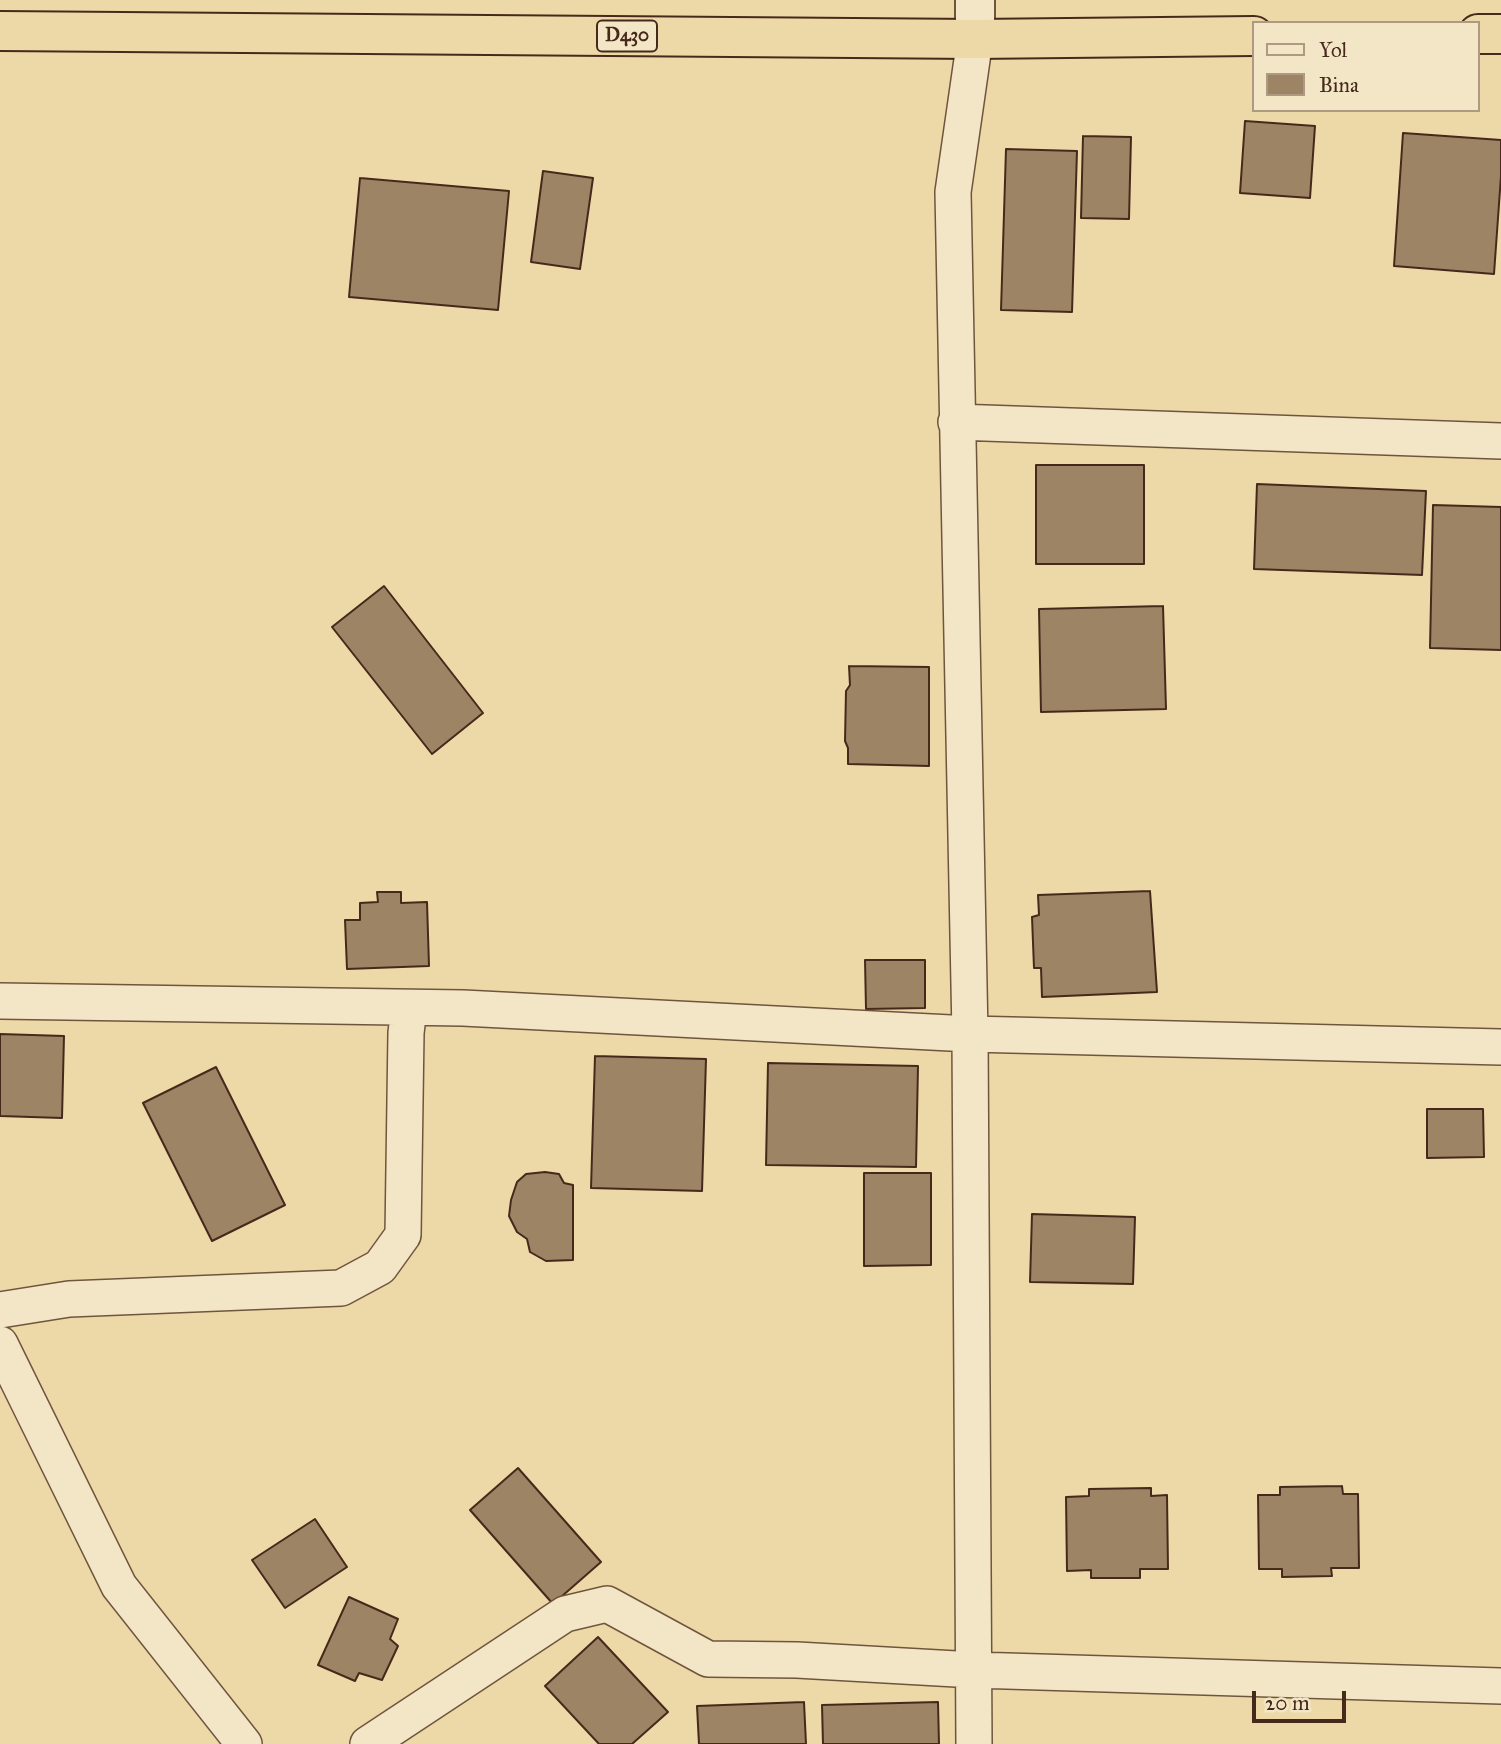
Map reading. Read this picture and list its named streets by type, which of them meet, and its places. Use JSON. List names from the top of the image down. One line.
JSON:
{"streets":{"highway":["D430"]},"legend":["Yol","Bina"],"scale_bar":"20 m"}
